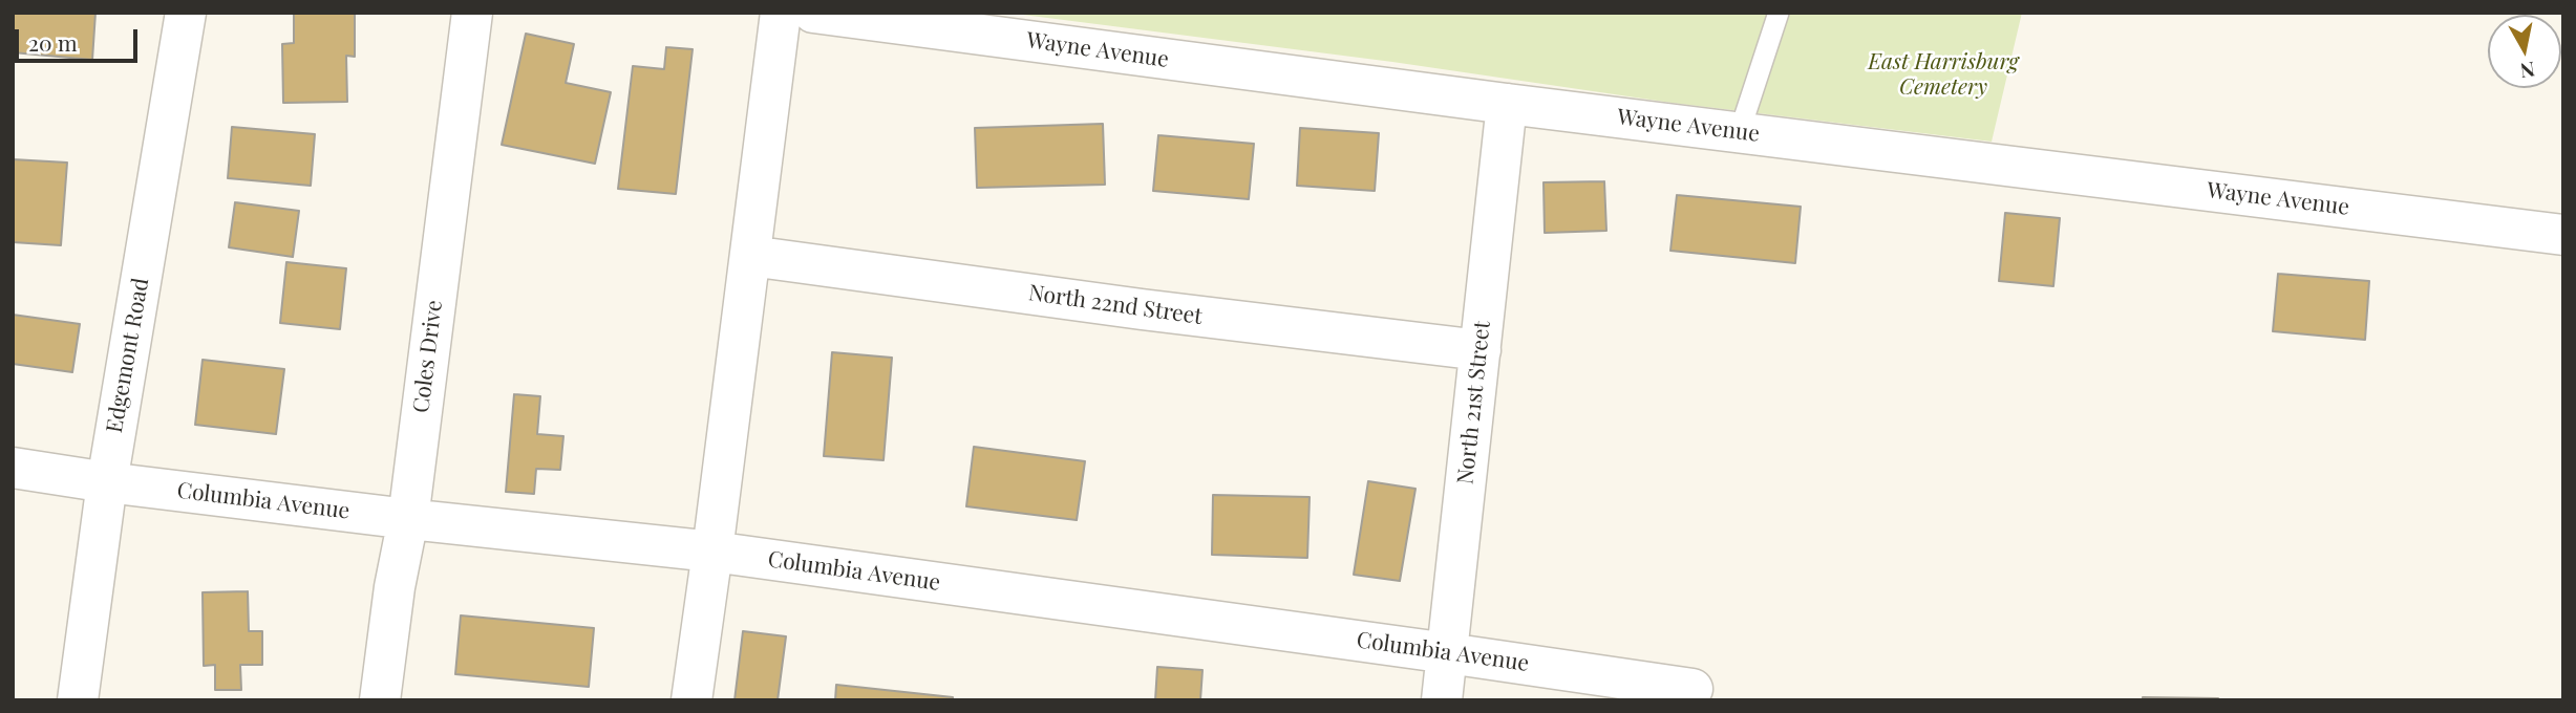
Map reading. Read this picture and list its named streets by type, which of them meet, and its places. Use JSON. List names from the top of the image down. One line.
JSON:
{"streets":{"street":["Wayne Avenue","North 22nd Street","Edgemont Road","Coles Drive","North 21st Street","Columbia Avenue"]},"crossings":[["Wayne Avenue","North 21st Street"],["North 22nd Street","North 21st Street"],["Edgemont Road","Columbia Avenue"],["Coles Drive","Columbia Avenue"],["North 21st Street","Columbia Avenue"]],"parks":["East Harrisburg Cemetery"],"scale_bar":"20 m","north":"bottom"}
